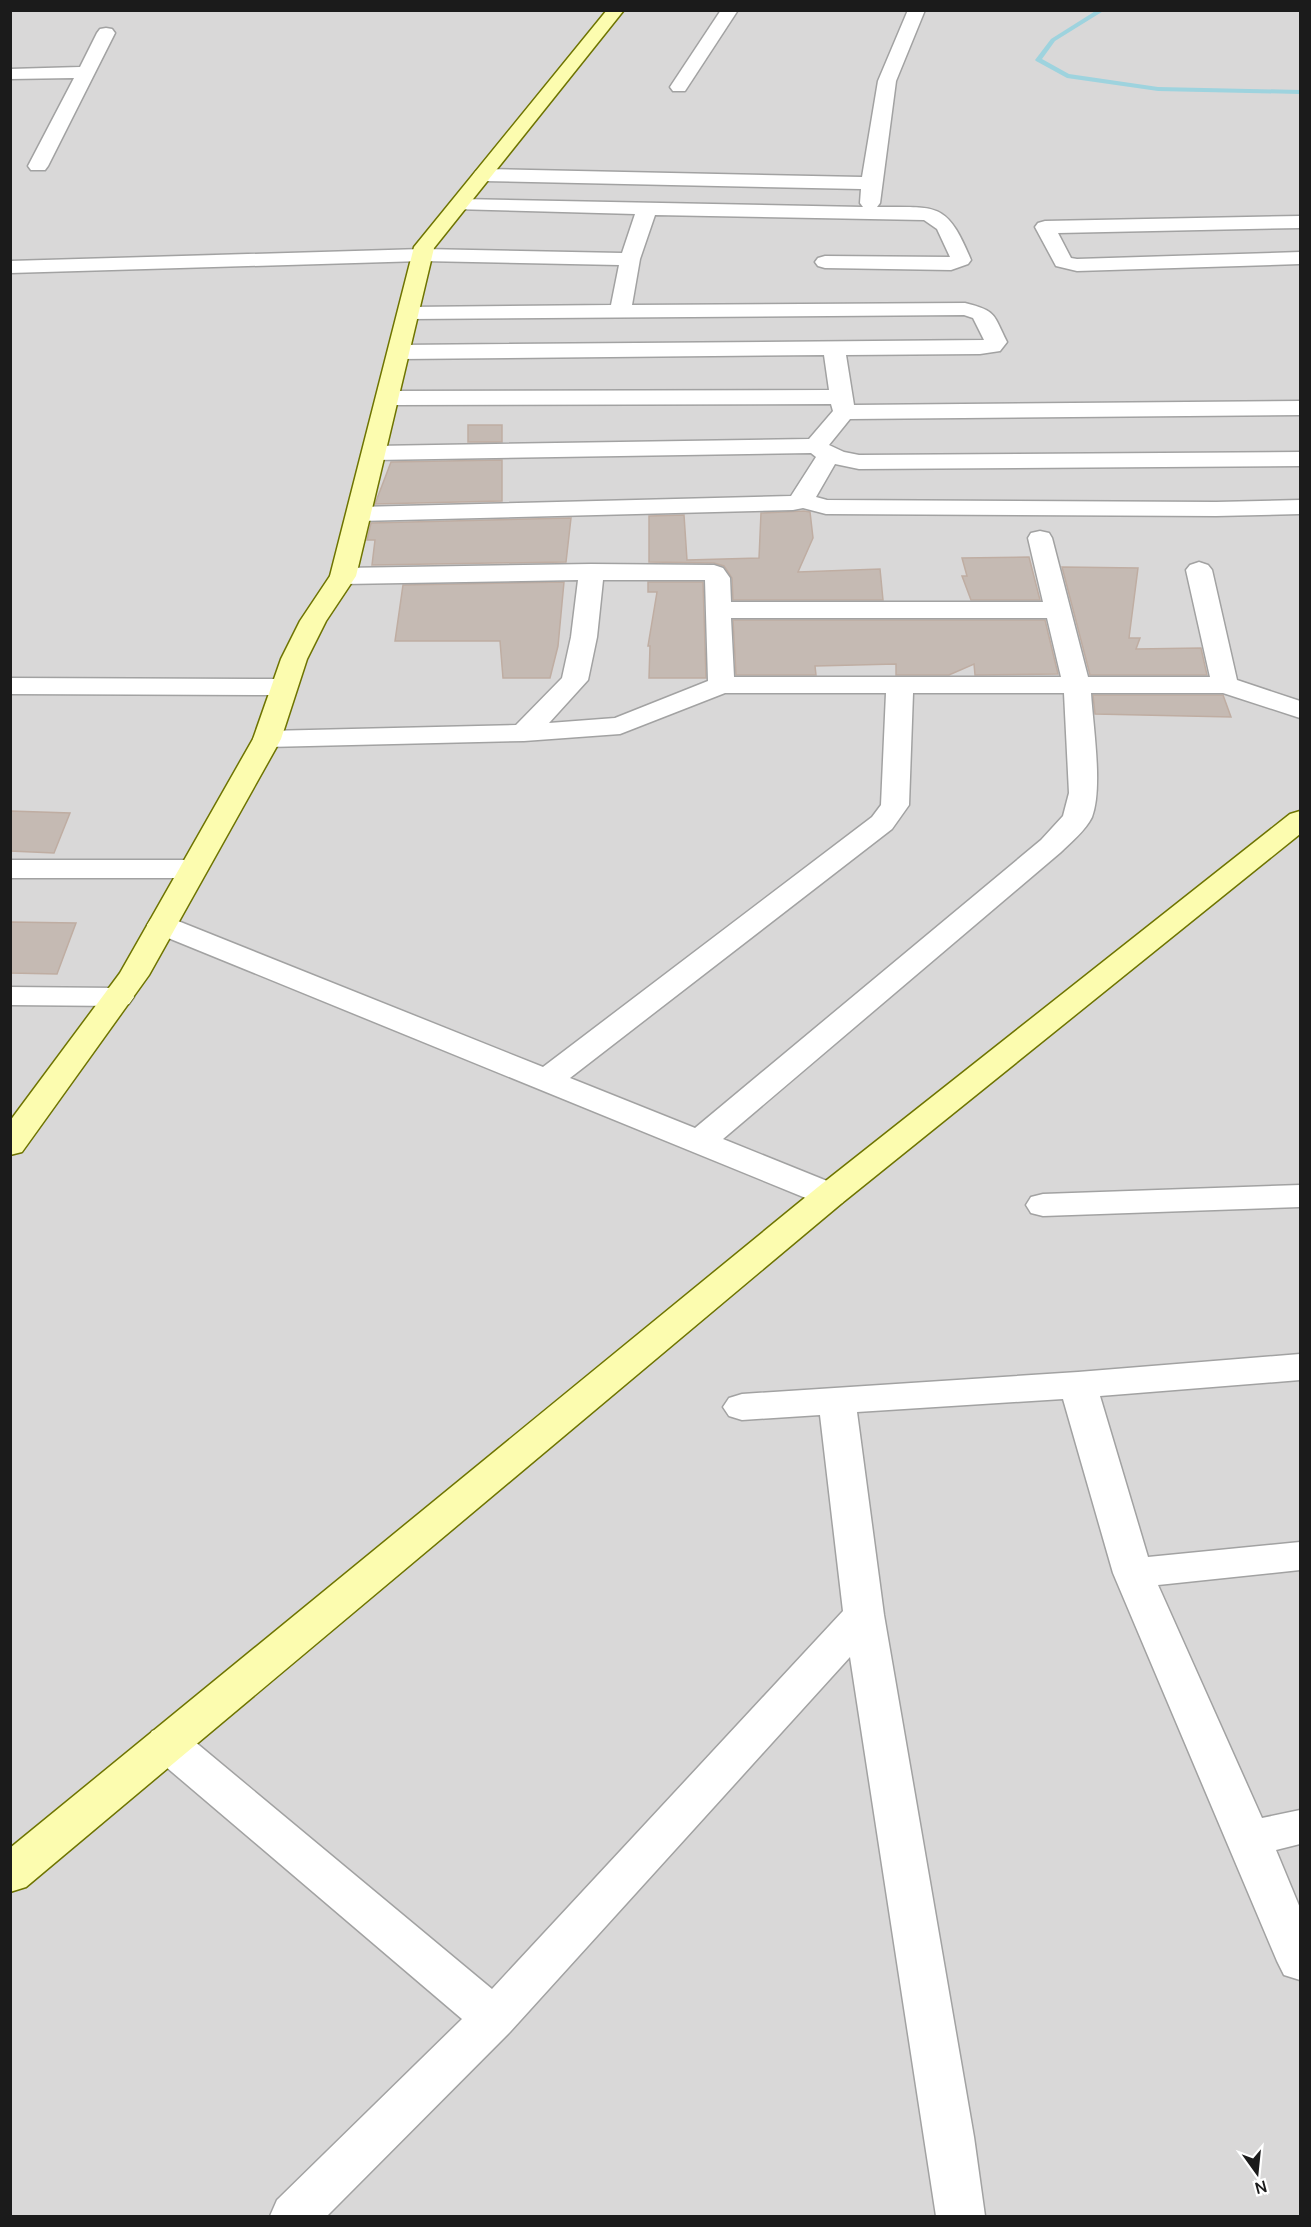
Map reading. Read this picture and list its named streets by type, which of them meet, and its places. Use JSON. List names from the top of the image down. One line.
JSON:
{"north":"bottom"}
